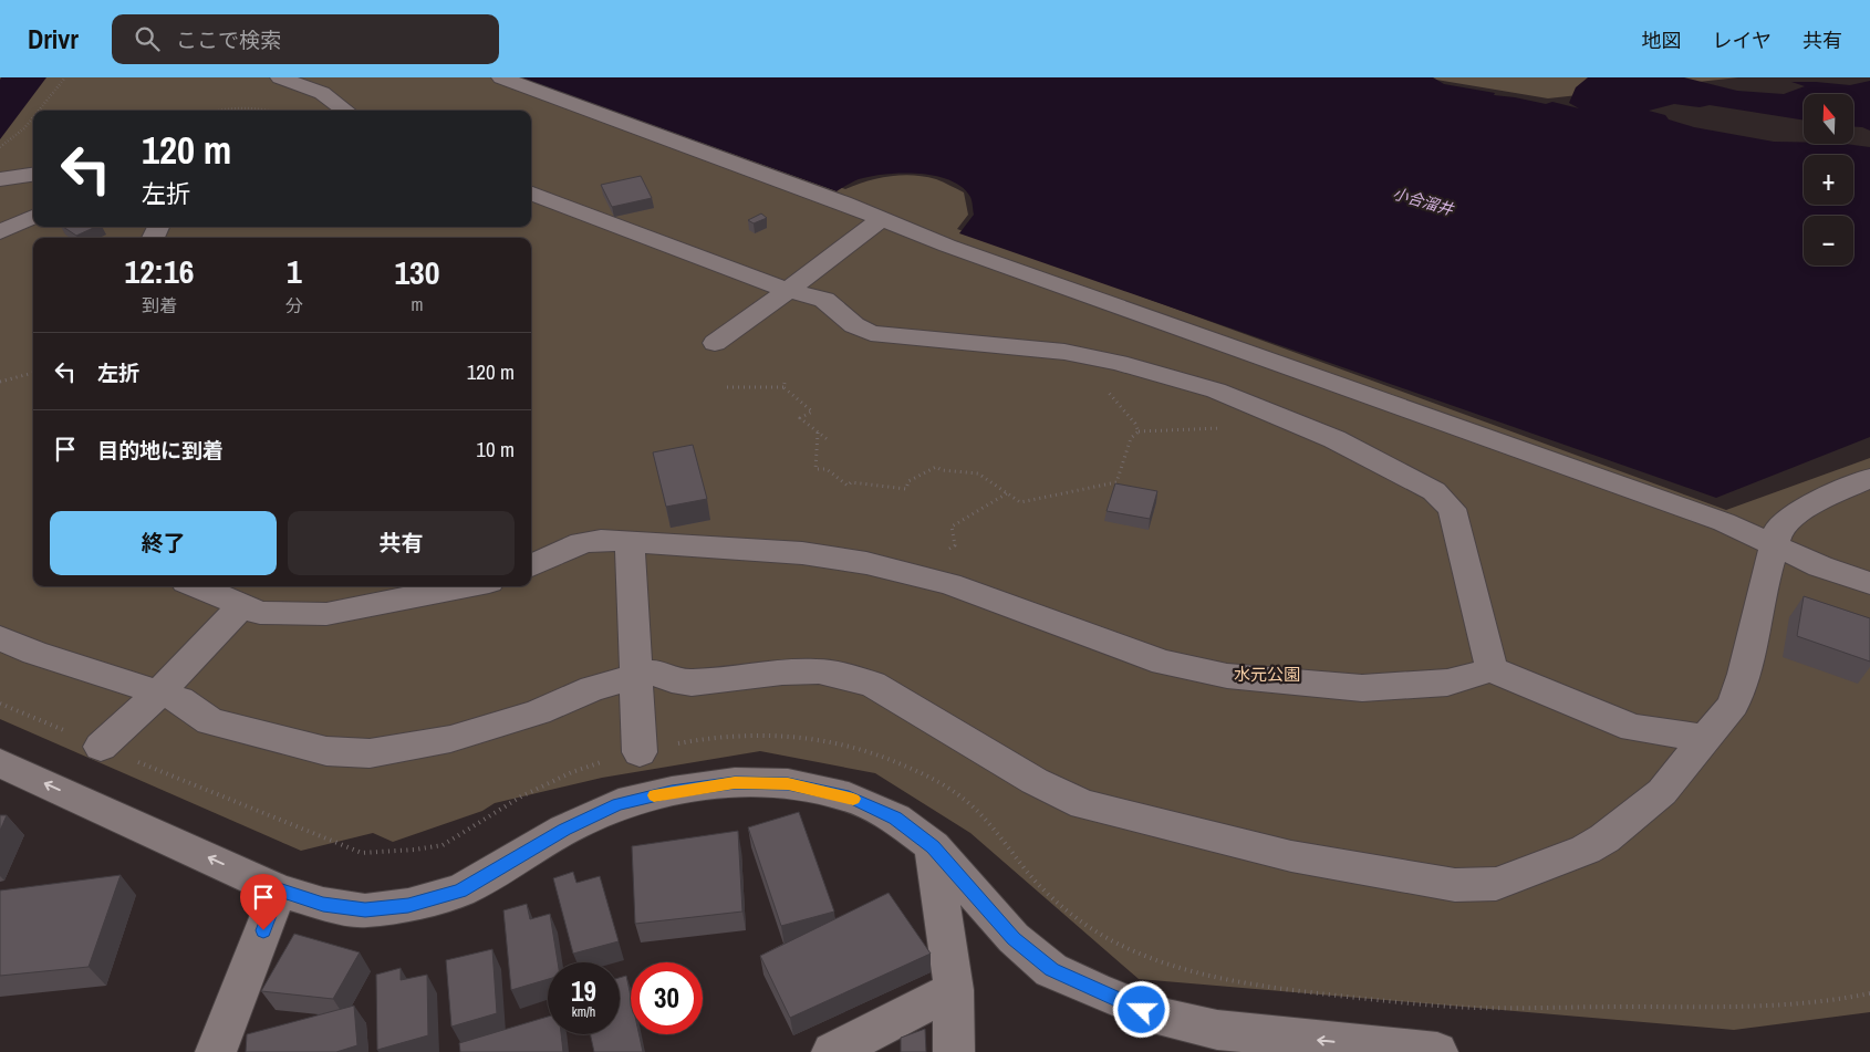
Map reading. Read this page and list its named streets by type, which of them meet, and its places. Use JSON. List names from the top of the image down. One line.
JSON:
{"water":["小合溜井"],"parks":["水元公園"],"north":"top","page":{"header":"Drivr","search":"ここで検索","nav":["地図","レイヤ","共有"],"map_buttons":["+","−"],"turn":["120 m","左折"],"eta":["12:16","到着","1","分","130","m"],"list":[{"name":"左折","value":"120 m"},{"name":"目的地に到着","value":"10 m"}],"buttons":["終了","共有"],"speed":"19 km/h","limit":"30"}}
